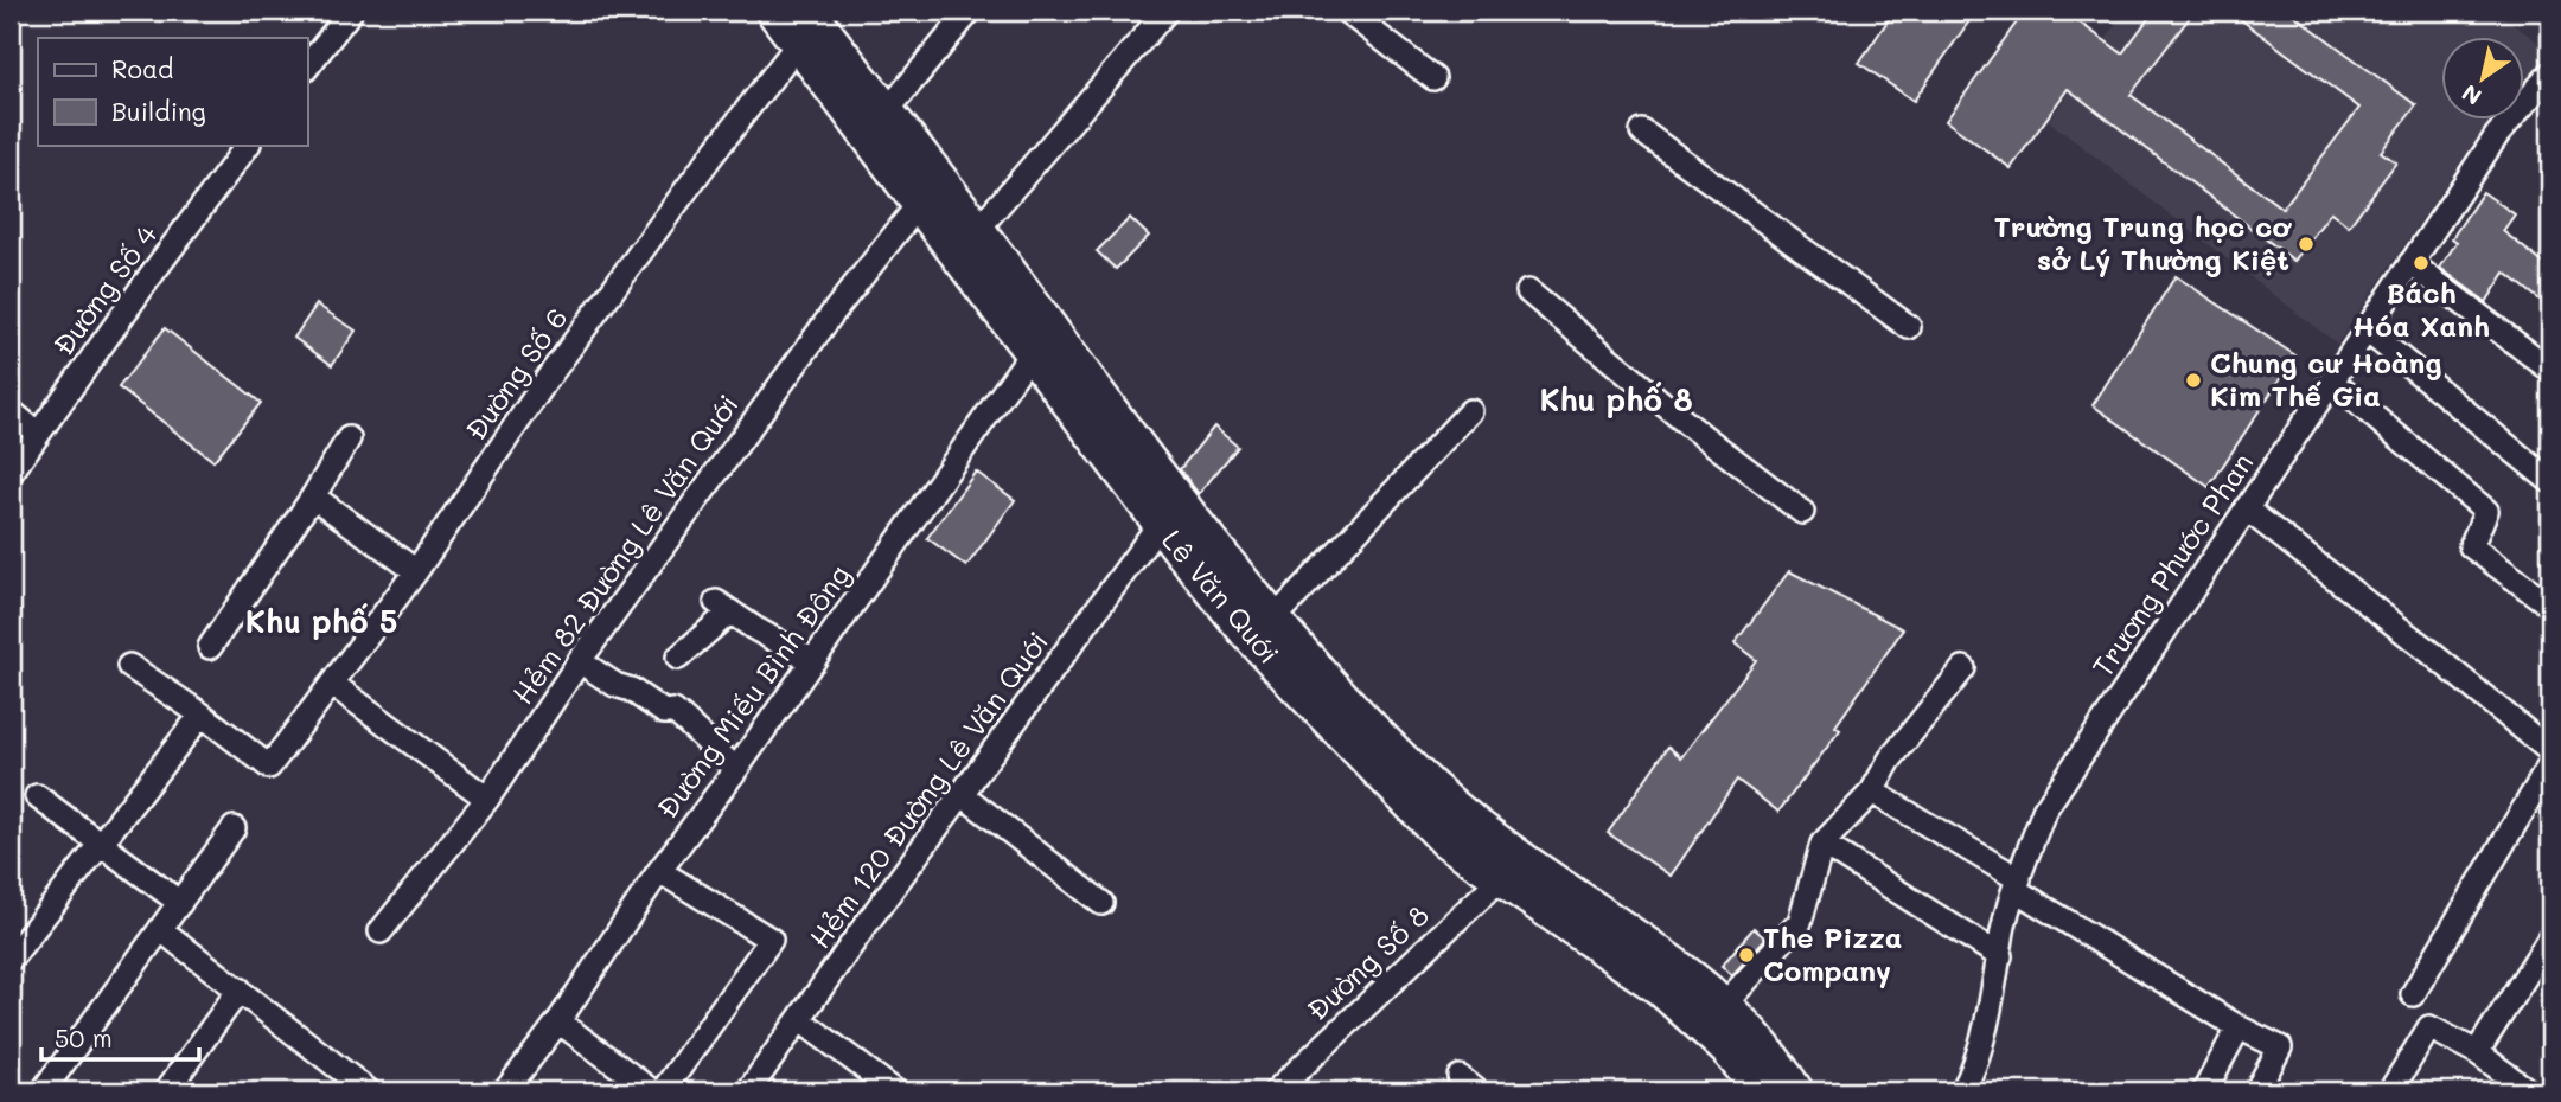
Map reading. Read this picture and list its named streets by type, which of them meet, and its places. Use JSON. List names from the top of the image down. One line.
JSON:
{"streets":{"main road":["Lê Văn Quới"],"street":["Đường Số 4","Đường Số 6","Hẻm 82 Đường Lê Văn Quới","Trương Phước Phan","Đường Miếu Bình Đông","Hẻm 120 Đường Lê Văn Quới","Đường Số 8"]},"crossings":[["Đường Số 6","Lê Văn Quới"],["Hẻm 82 Đường Lê Văn Quới","Lê Văn Quới"],["Lê Văn Quới","Đường Miếu Bình Đông"],["Lê Văn Quới","Hẻm 120 Đường Lê Văn Quới"],["Lê Văn Quới","Đường Số 8"]],"districts":["Khu phố 8","Khu phố 5"],"places":["Trường Trung học cơ sở Lý Thường Kiệt","Bách Hóa Xanh","Chung cư Hoàng Kim Thế Gia","The Pizza Company"],"legend":["Road","Building"],"scale_bar":"50 m","north":"bottom left"}
